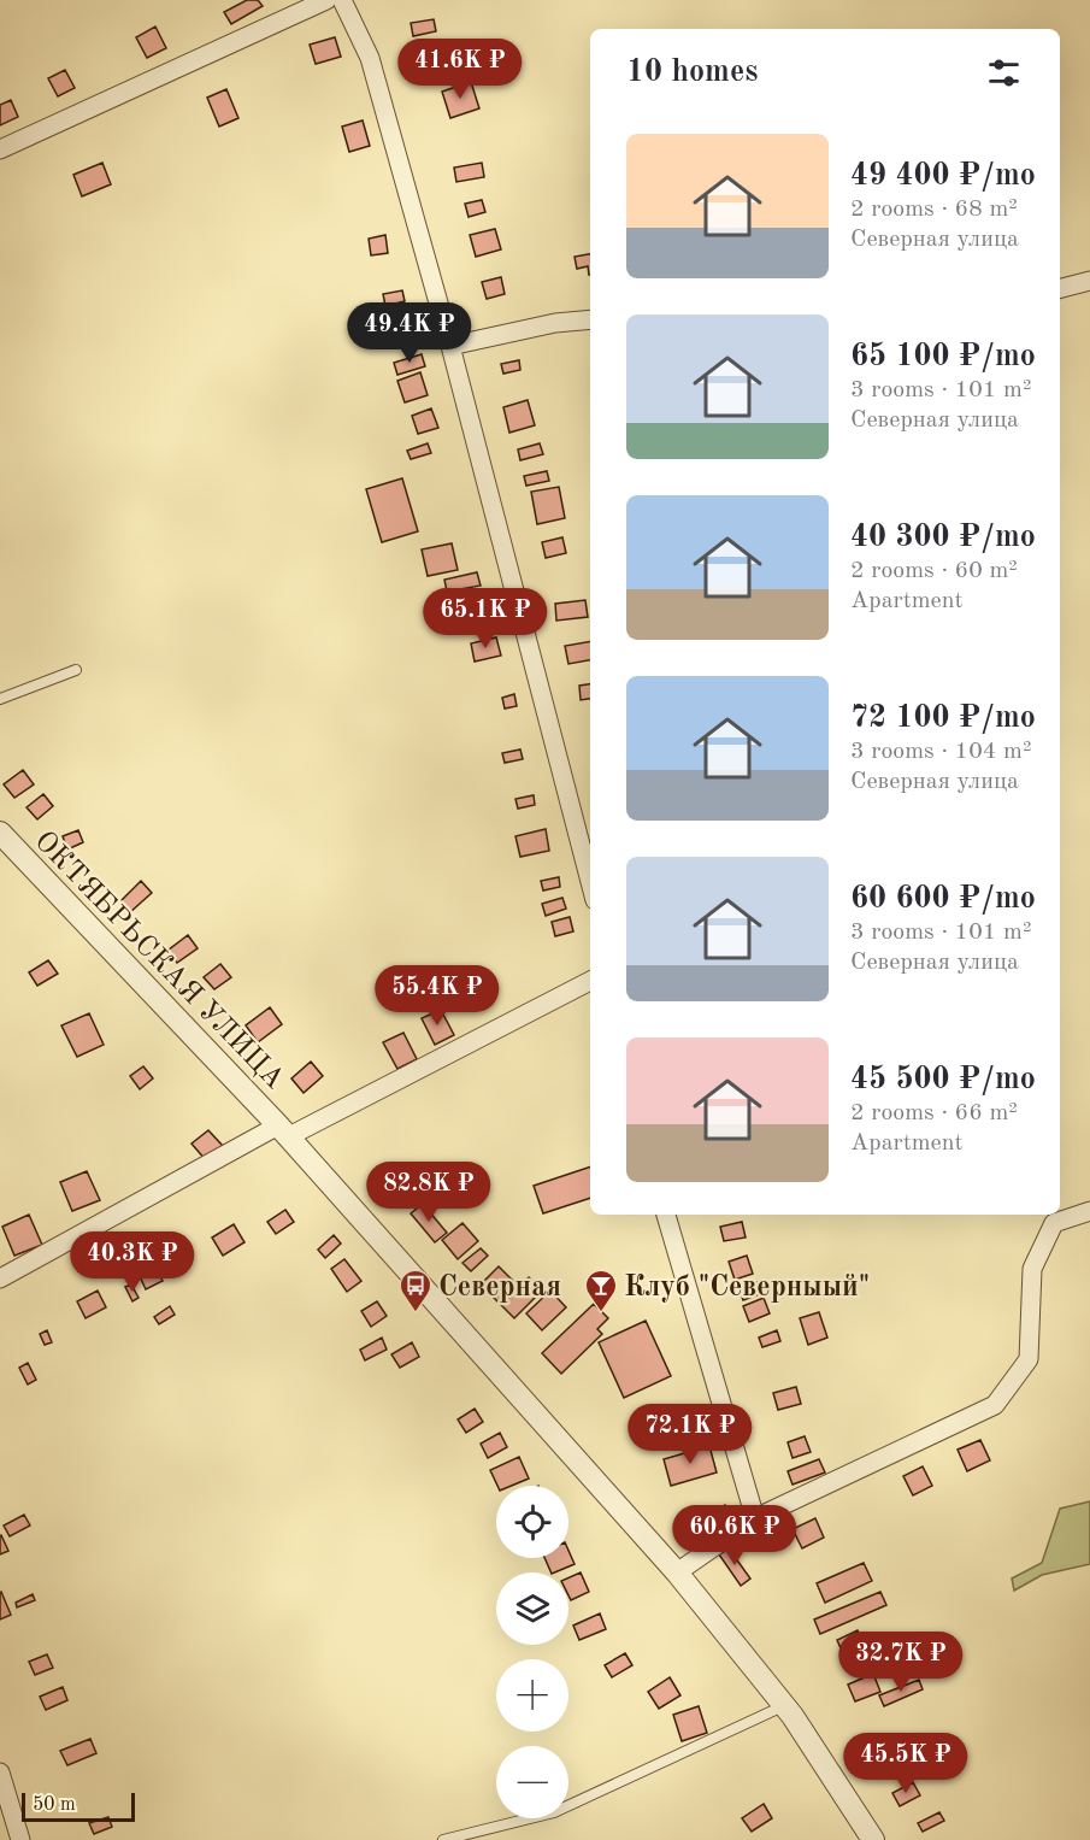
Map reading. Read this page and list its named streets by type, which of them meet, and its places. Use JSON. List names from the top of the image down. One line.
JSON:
{"streets":{"street":["ОКТЯБРЬСКАЯ УЛИЦА"]},"places":{"bus stop":["Северная"],"bar":["Клуб \"Северныый\""]},"scale_bar":"50 m","page":{"heading":"10 homes","price":["41.6K ₽","49.4K ₽","65.1K ₽","55.4K ₽","82.8K ₽","40.3K ₽","72.1K ₽","60.6K ₽","32.7K ₽","45.5K ₽"],"list":[{"name":"49 400 ₽/mo","note":"2 rooms · 68 m² · Северная улица"},{"name":"65 100 ₽/mo","note":"3 rooms · 101 m² · Северная улица"},{"name":"40 300 ₽/mo","note":"2 rooms · 60 m² · Apartment"},{"name":"72 100 ₽/mo","note":"3 rooms · 104 m² · Северная улица"},{"name":"60 600 ₽/mo","note":"3 rooms · 101 m² · Северная улица"},{"name":"45 500 ₽/mo","note":"2 rooms · 66 m² · Apartment"}],"map_buttons":["+","−"],"scale":"50 m"}}
